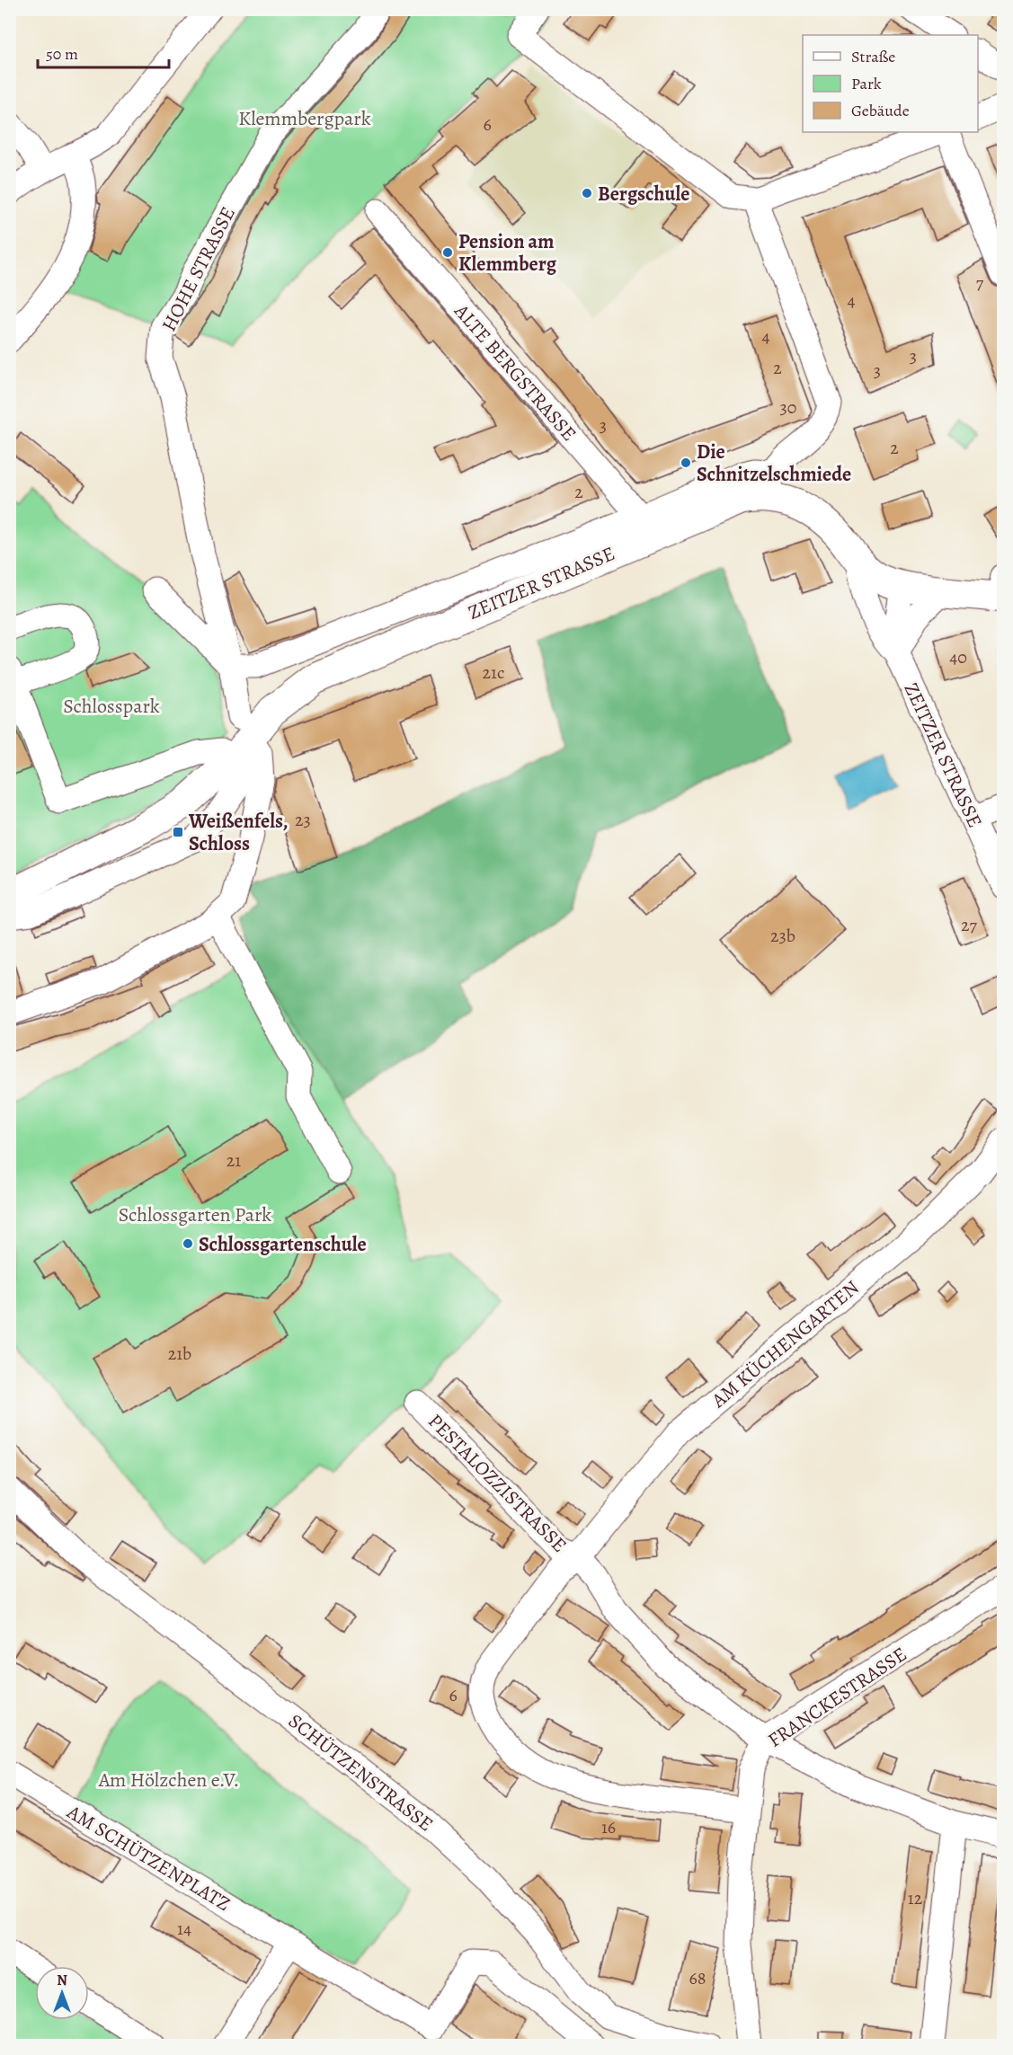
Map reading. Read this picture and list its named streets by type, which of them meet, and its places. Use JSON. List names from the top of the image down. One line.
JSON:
{"streets":{"main road":["ZEITZER STRASSE"],"street":["HOHE STRASSE","ALTE BERGSTRASSE","AM KÜCHENGARTEN","PESTALOZZISTRASSE","FRANCKESTRASSE","SCHÜTZENSTRASSE","AM SCHÜTZENPLATZ"]},"crossings":[["HOHE STRASSE","ZEITZER STRASSE"],["ALTE BERGSTRASSE","ZEITZER STRASSE"],["AM KÜCHENGARTEN","PESTALOZZISTRASSE"],["AM KÜCHENGARTEN","FRANCKESTRASSE"],["PESTALOZZISTRASSE","FRANCKESTRASSE"]],"parks":["Klemmbergpark","Schlosspark","Schlossgarten Park","Am Hölzchen e.V."],"places":{"other":["Bergschule","Pension am Klemmberg","Die Schnitzelschmiede","Schlossgartenschule"],"transit":["Weißenfels, Schloss"]},"house_numbers":["6","7","4","4","3","2","3","30","3","2","2","40","21c","23","27","23b","21","21b","6","16","12","14","68"],"legend":["Straße","Park","Gebäude"],"scale_bar":"50 m","north":"top"}
